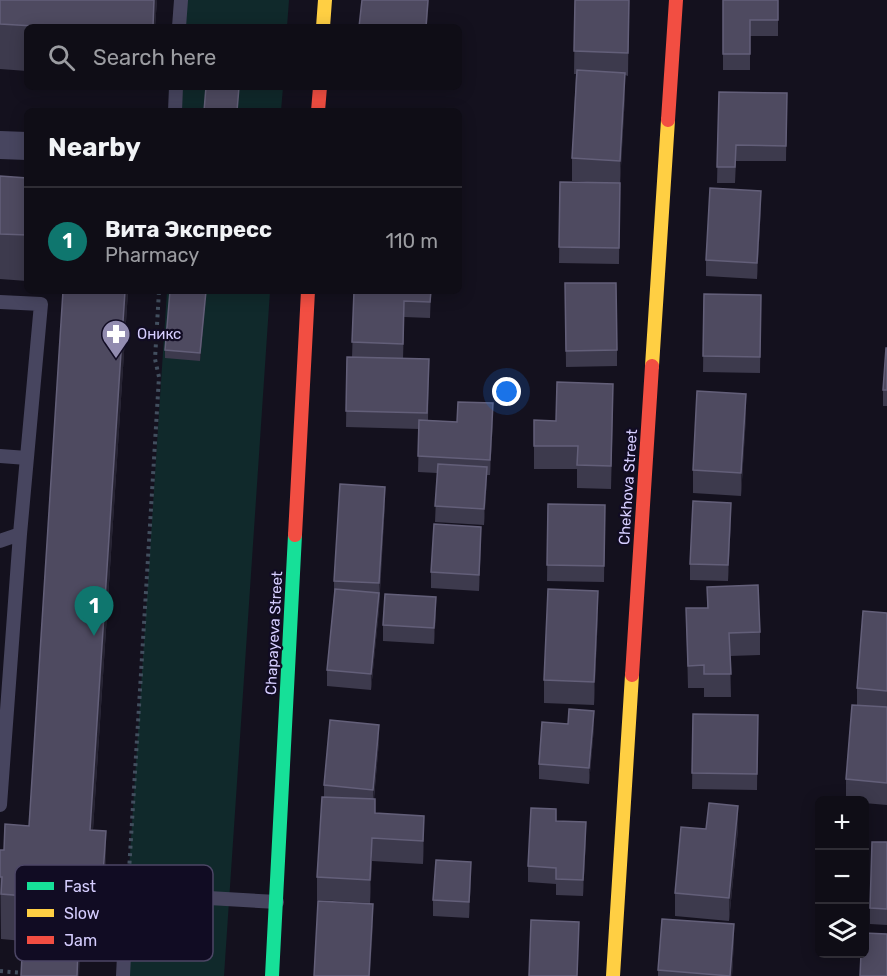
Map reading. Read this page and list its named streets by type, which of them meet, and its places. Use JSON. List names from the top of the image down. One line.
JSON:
{"streets":{"street":["Chekhova Street","Chapayeva Street"]},"places":{"pharmacy":["Оникс"]},"legend":["Fast","Slow","Jam"],"page":{"search":"Search here","heading":"Nearby","list":[{"mark":"1","name":"Вита Экспресс","note":"Pharmacy","value":"110 m"}],"pins":"1","map_buttons":["+","−"]}}
